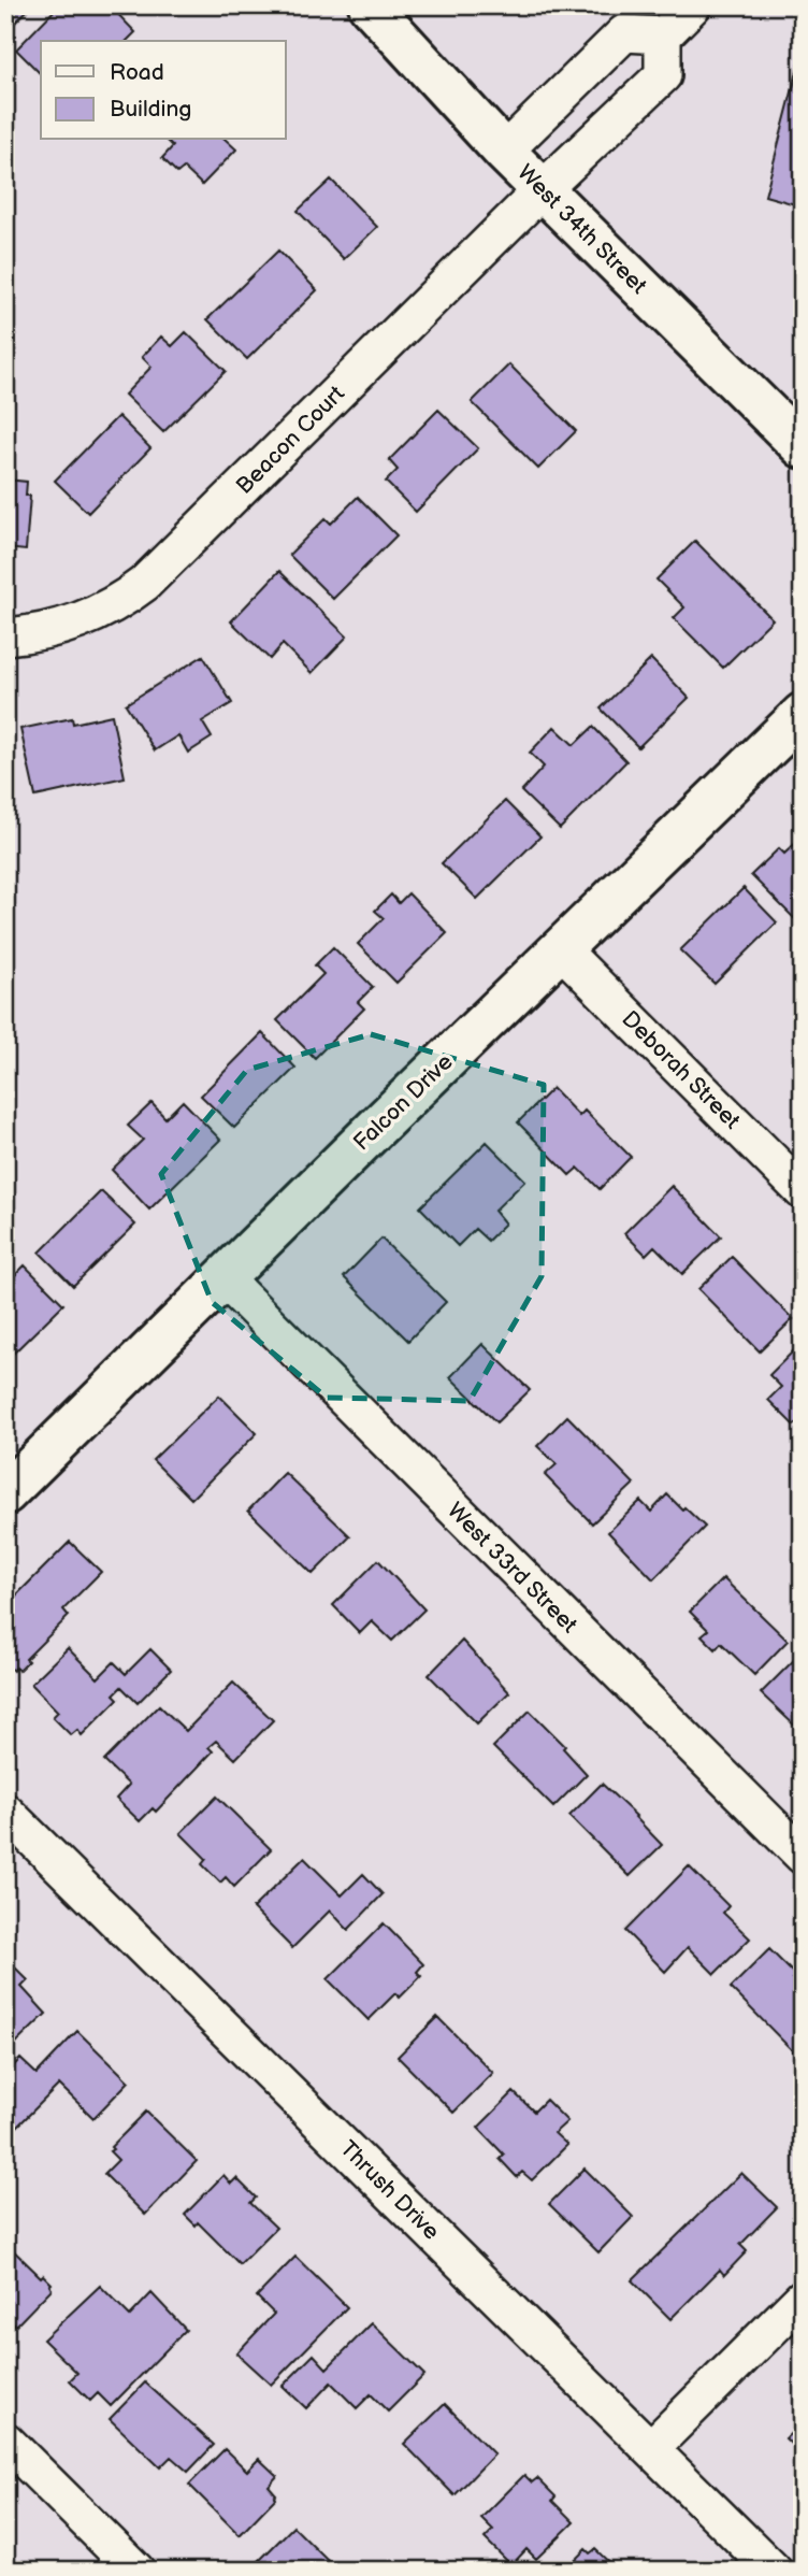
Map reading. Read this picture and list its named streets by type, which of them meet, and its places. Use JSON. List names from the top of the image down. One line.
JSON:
{"streets":{"street":["West 34th Street","Beacon Court","Deborah Street","Falcon Drive","West 33rd Street","Thrush Drive"]},"crossings":[["West 34th Street","Beacon Court"],["Deborah Street","Falcon Drive"],["Falcon Drive","West 33rd Street"]],"legend":["Road","Building"]}
